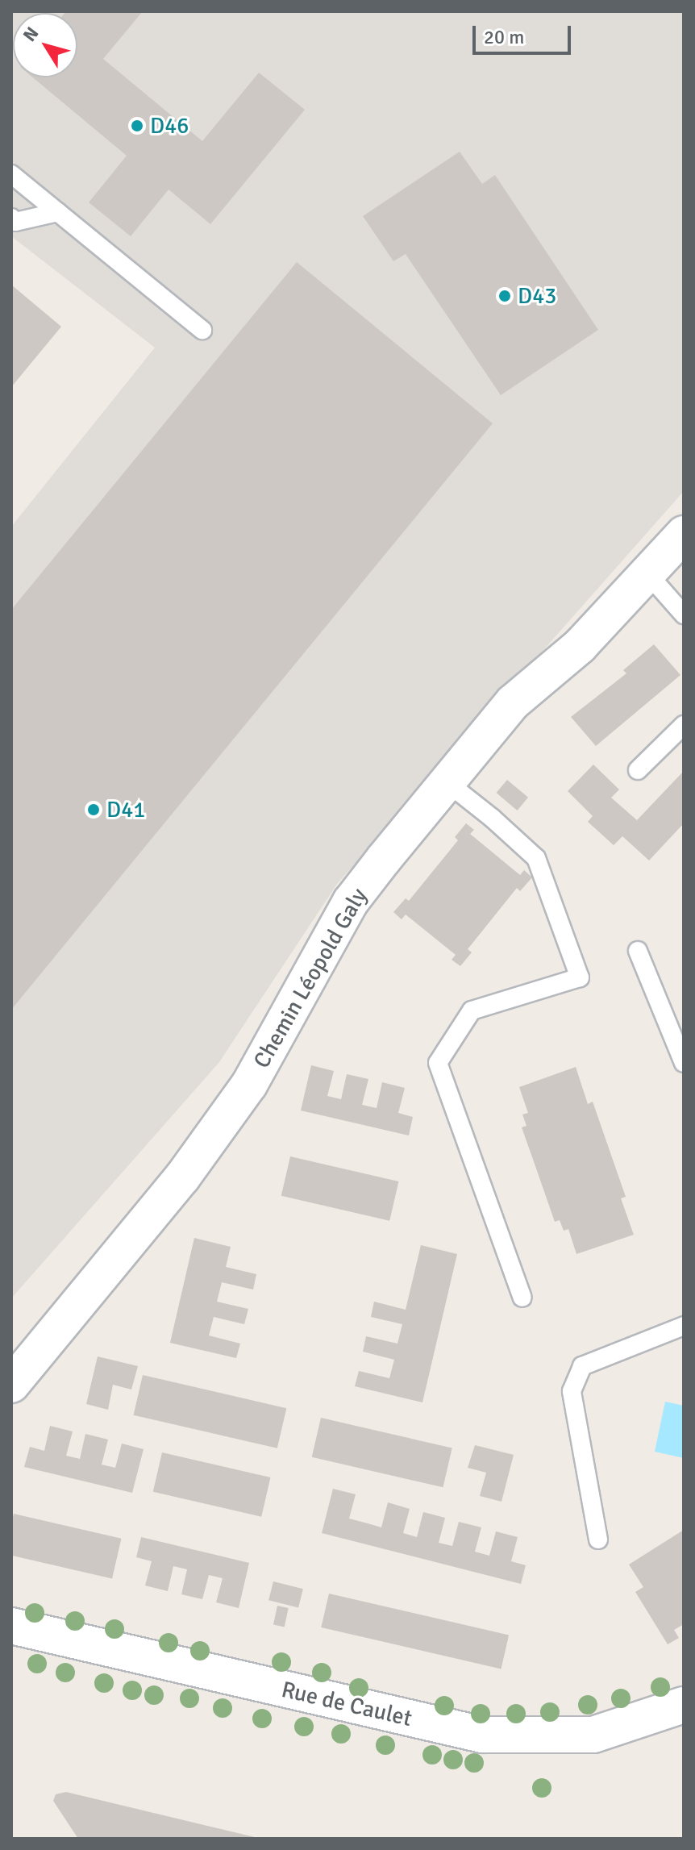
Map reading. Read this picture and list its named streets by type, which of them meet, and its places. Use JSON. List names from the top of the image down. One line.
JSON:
{"streets":{"street":["Chemin Léopold Galy","Rue de Caulet"]},"places":["D46","D43","D41"],"scale_bar":"20 m","north":"top left"}
